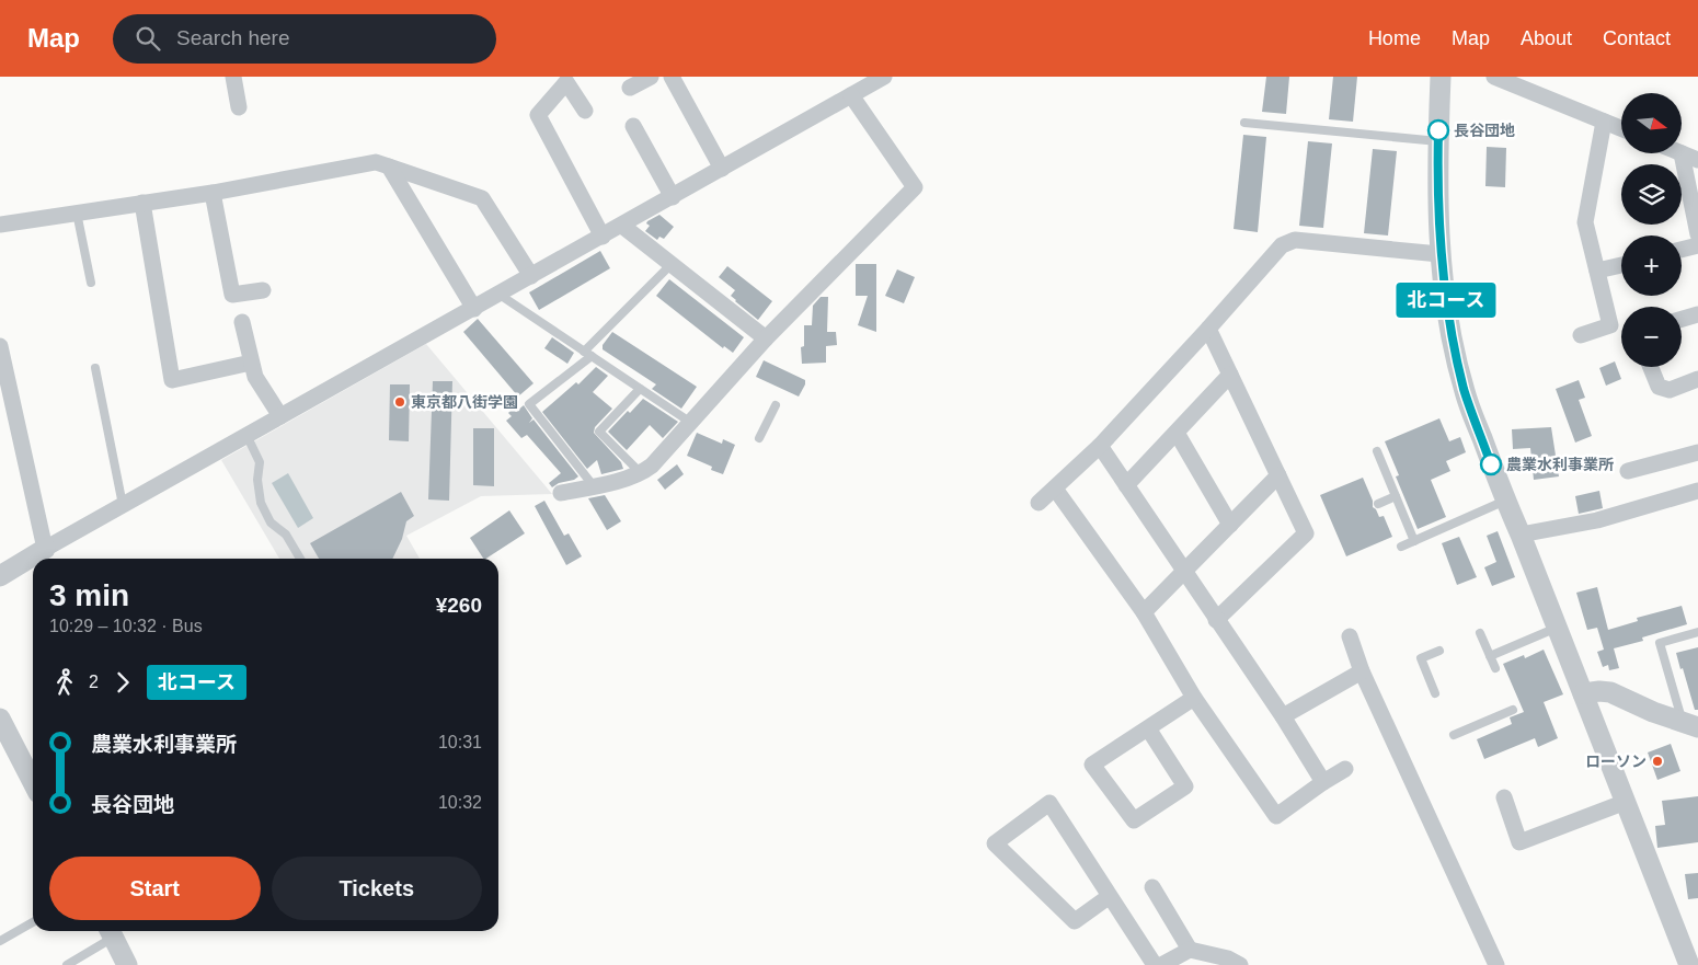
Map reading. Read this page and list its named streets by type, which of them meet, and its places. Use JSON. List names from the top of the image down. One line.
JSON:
{"places":["長谷団地","東京都八街学園","農業水利事業所","ローソン"],"lines":["bus line 北コース"],"north":"right","page":{"header":"Map","search":"Search here","nav":["Home","Map","About","Contact"],"on_map":"北コース","map_buttons":["+","−"],"heading":["3 min","10:29 – 10:32 · Bus","¥260"],"legs":["2","北コース"],"list":[{"name":"農業水利事業所","value":"10:31"},{"name":"長谷団地","value":"10:32"}],"buttons":["Start","Tickets"]}}
